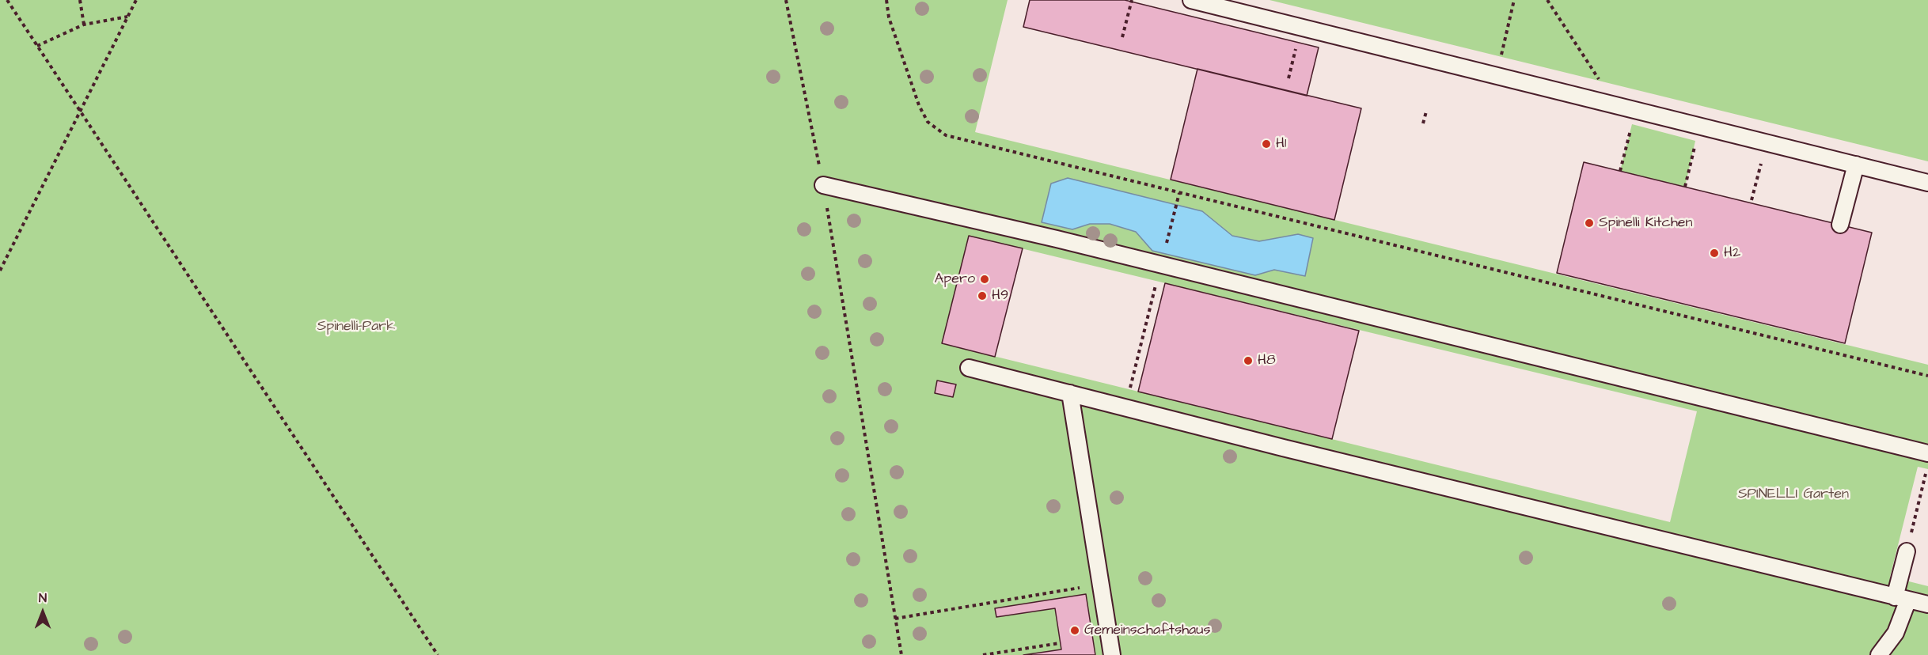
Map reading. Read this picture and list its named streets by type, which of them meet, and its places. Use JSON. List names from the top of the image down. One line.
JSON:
{"parks":["Spinelli-Park","SPINELLI Garten"],"places":["H1","Spinelli Kitchen","H2","Apero","H9","H8","Gemeinschaftshaus"],"north":"top"}
